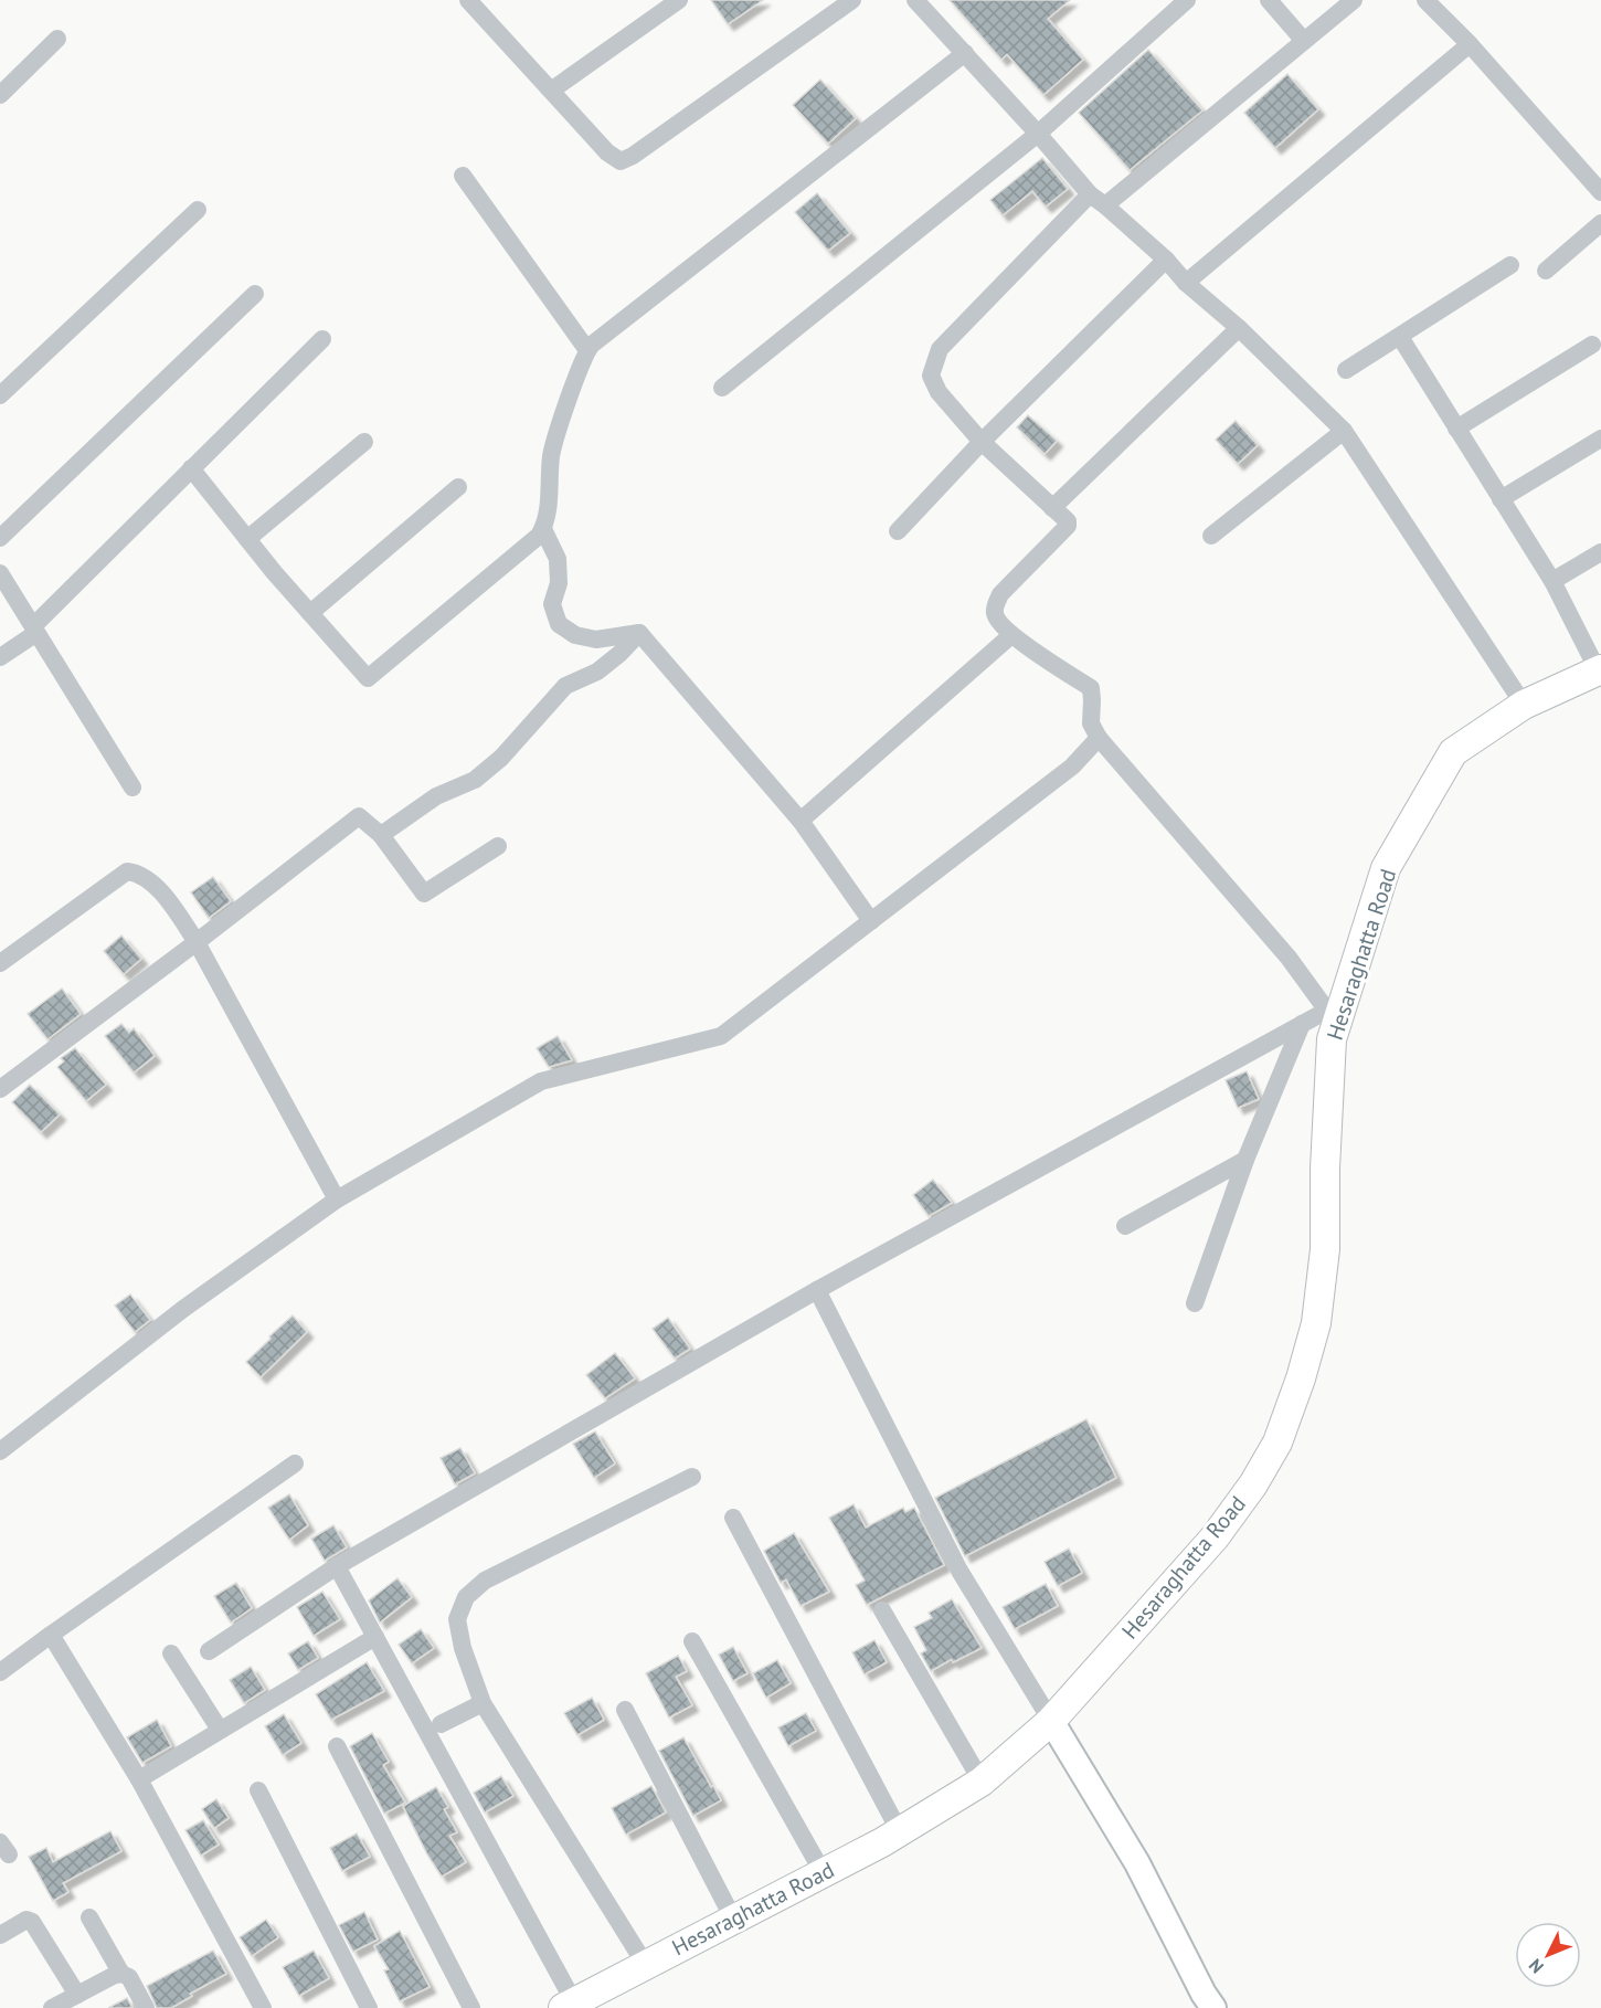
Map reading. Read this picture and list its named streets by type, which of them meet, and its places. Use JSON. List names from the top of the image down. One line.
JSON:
{"streets":{"main road":["Hesaraghatta Road"]},"north":"bottom left"}
